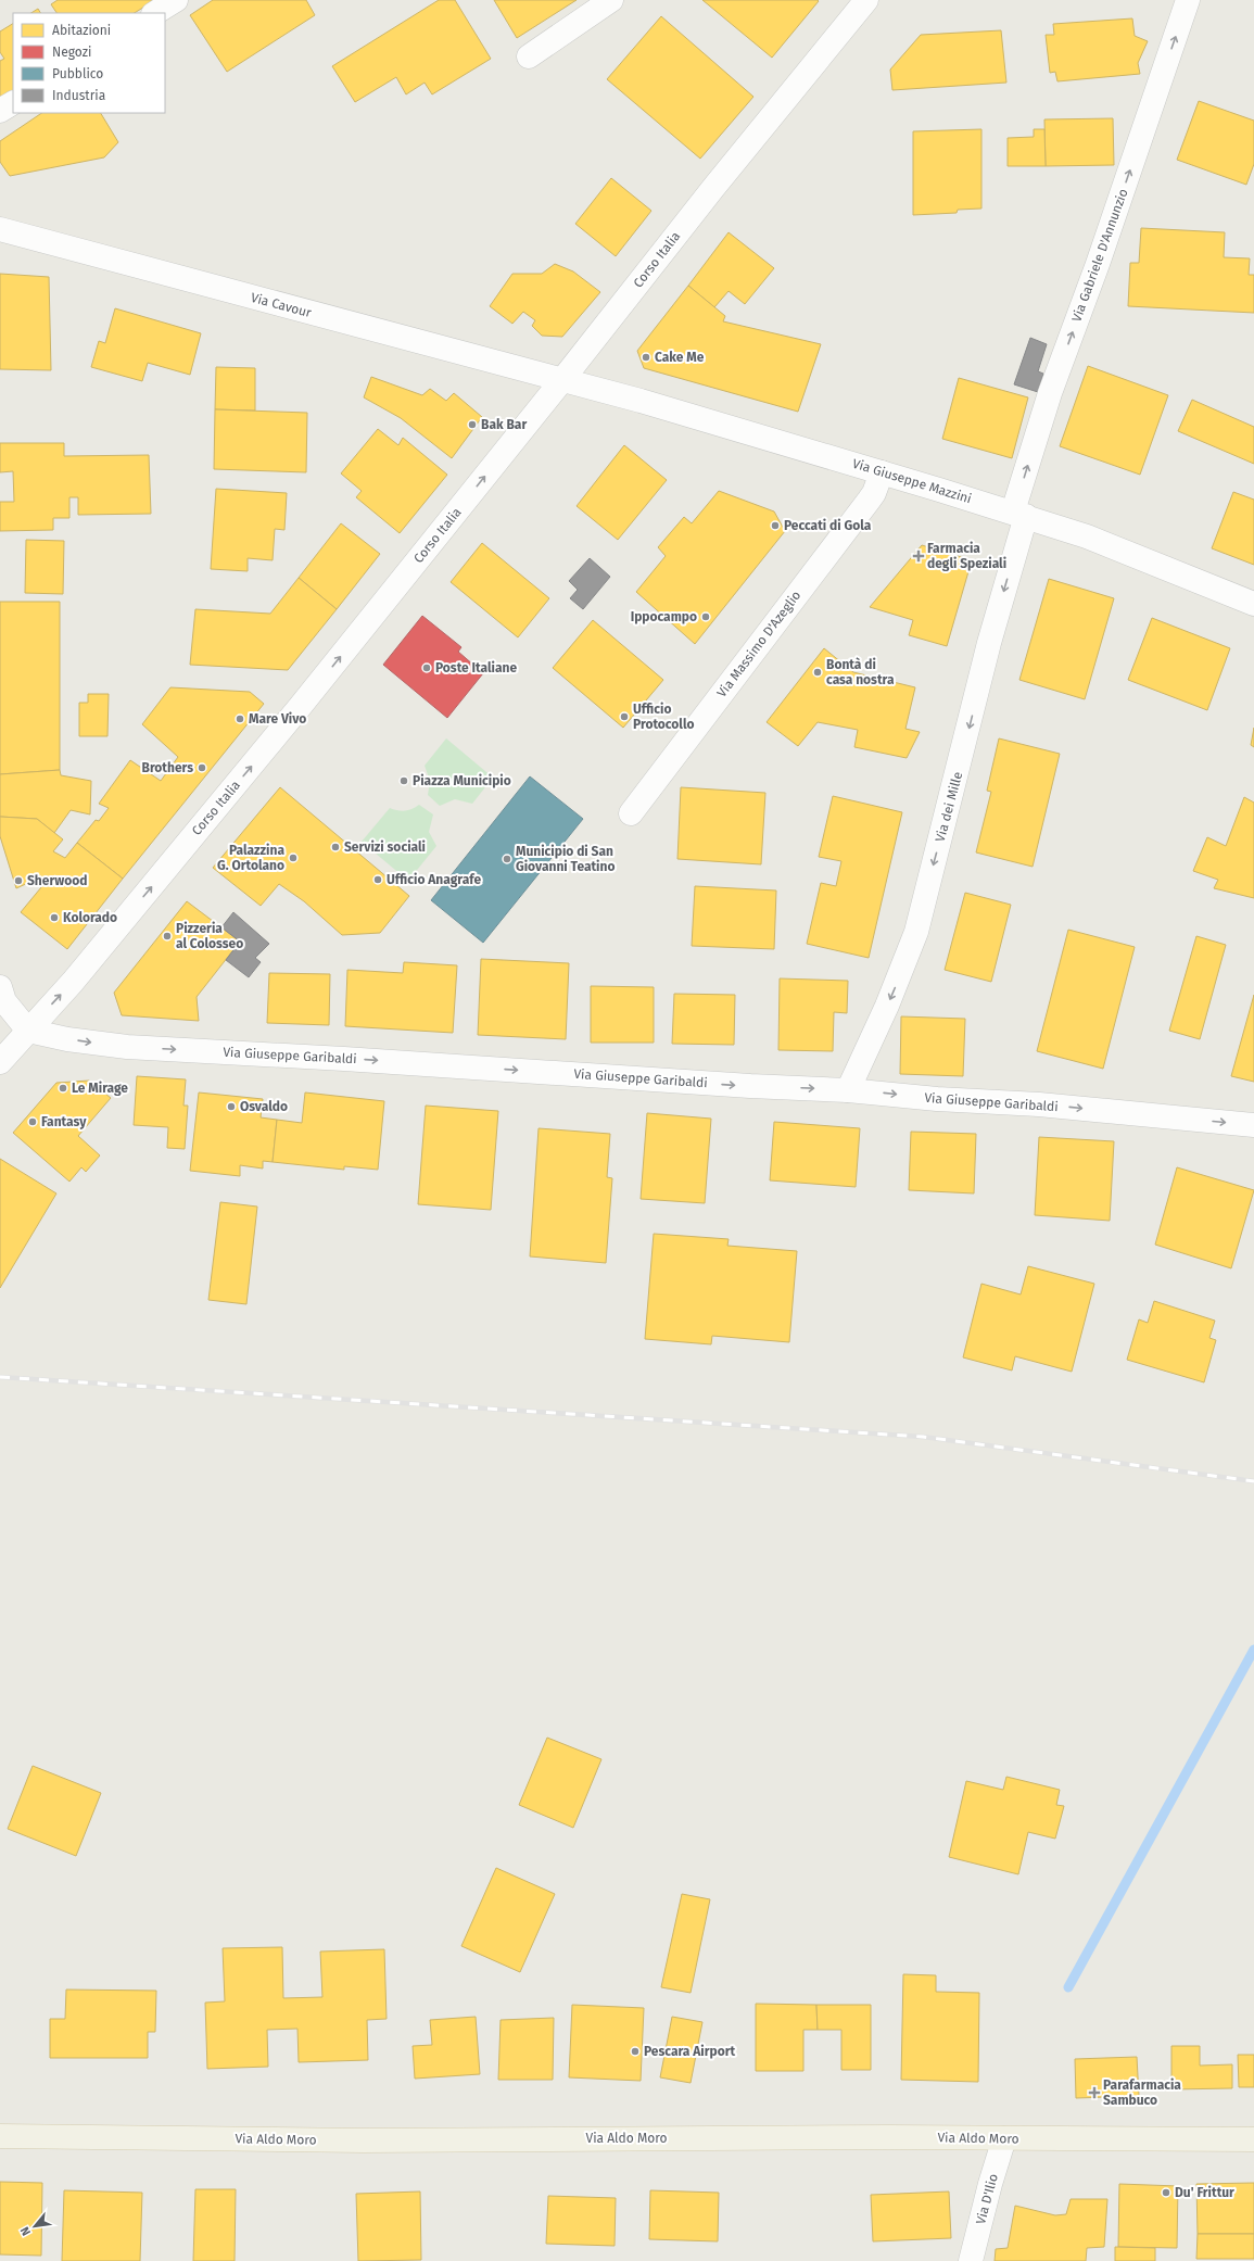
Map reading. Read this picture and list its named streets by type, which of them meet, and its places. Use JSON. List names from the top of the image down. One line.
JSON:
{"streets":{"main road":["Via Aldo Moro"],"street":["Via Gabriele D'Annunzio","Corso Italia","Via Cavour","Via Giuseppe Mazzini","Via Massimo D'Azeglio","Via dei Mille","Via Giuseppe Garibaldi","Via D'Ilio"]},"crossings":[["Via Gabriele D'Annunzio","Via Giuseppe Mazzini"],["Via Gabriele D'Annunzio","Via dei Mille"],["Corso Italia","Via Cavour"],["Corso Italia","Via Giuseppe Mazzini"],["Corso Italia","Via Giuseppe Garibaldi"],["Via Cavour","Via Giuseppe Mazzini"],["Via Giuseppe Mazzini","Via Massimo D'Azeglio"],["Via Giuseppe Mazzini","Via dei Mille"],["Via dei Mille","Via Giuseppe Garibaldi"],["Via Aldo Moro","Via D'Ilio"]],"one_way":["Via Gabriele D'Annunzio","Corso Italia","Via dei Mille","Via Giuseppe Garibaldi"],"places":{"other":["Cake Me","Bak Bar","Peccati di Gola","Ippocampo","Poste Italiane","Bontà di casa nostra","Ufficio Protocollo","Mare Vivo","Brothers","Piazza Municipio","Servizi sociali","Palazzina G. Ortolano","Municipio di San Giovanni Teatino","Ufficio Anagrafe","Sherwood","Kolorado","Pizzeria al Colosseo","Le Mirage","Osvaldo","Fantasy","Pescara Airport","Du' Frittur"],"health":["Farmacia degli Speziali","Parafarmacia Sambuco"]},"legend":["Abitazioni","Negozi","Pubblico","Industria"],"north":"bottom left"}
